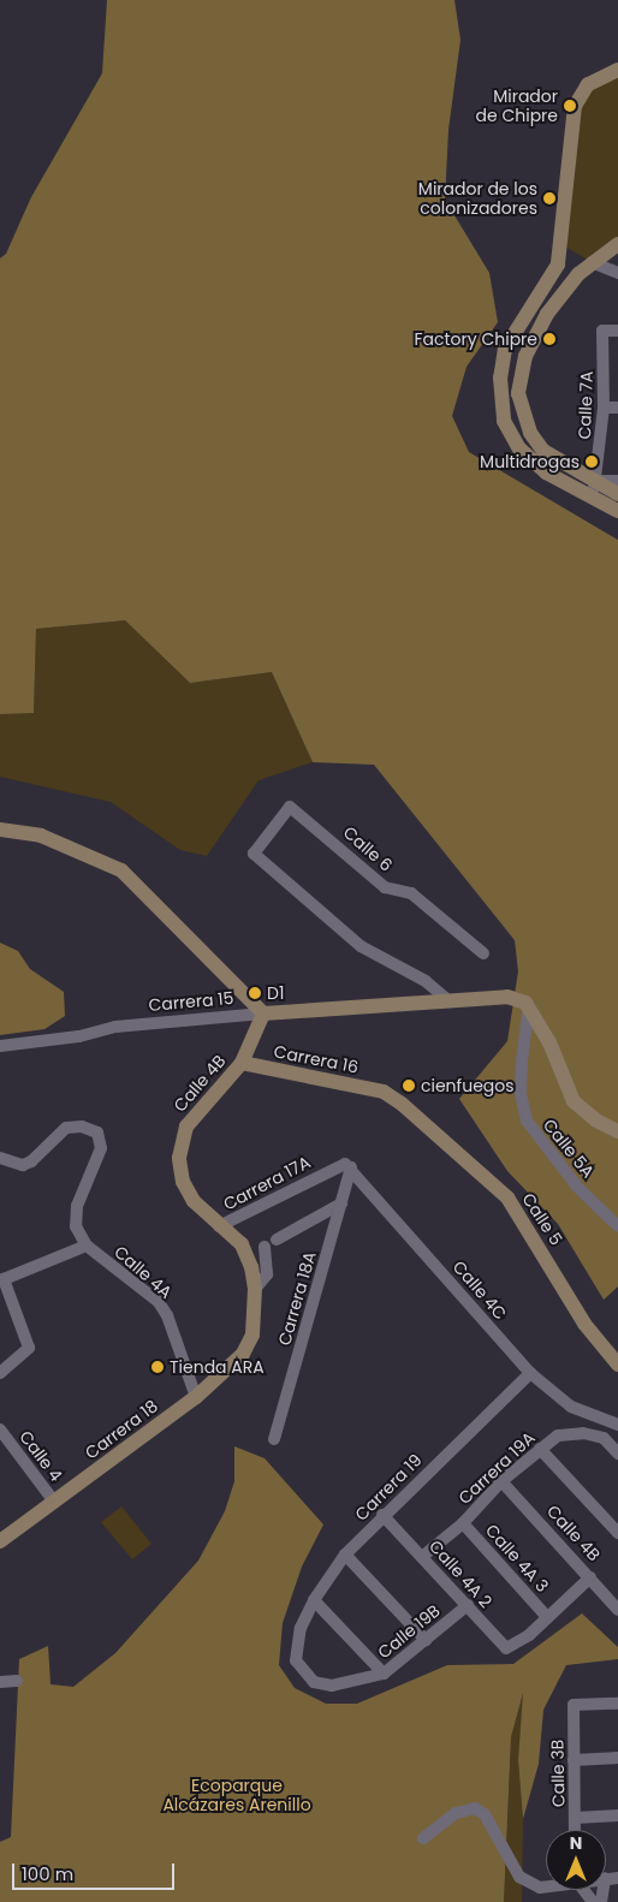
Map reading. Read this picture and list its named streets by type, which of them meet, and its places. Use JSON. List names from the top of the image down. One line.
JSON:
{"streets":{"street":["Calle 7A","Calle 6","Carrera 15","Carrera 16","Calle 4B","Calle 5A","Carrera 17A","Calle 5","Calle 4A","Calle 4C","Carrera 18A","Carrera 18","Calle 4","Carrera 19A","Carrera 19","Calle 4A 3","Calle 4A 2","Calle 19B","Calle 3B"]},"crossings":[["Calle 6","Carrera 15"],["Carrera 15","Calle 4B"],["Carrera 15","Calle 5A"],["Carrera 16","Calle 4B"],["Carrera 16","Calle 5"],["Calle 4B","Carrera 17A"],["Calle 4B","Carrera 18"],["Calle 4B","Carrera 19A"],["Carrera 17A","Calle 4C"],["Carrera 17A","Carrera 18A"],["Calle 4A","Carrera 18"],["Calle 4C","Carrera 18A"],["Calle 4C","Carrera 19"],["Carrera 18","Calle 4"],["Carrera 19A","Calle 4A 3"],["Carrera 19A","Calle 4A 2"],["Carrera 19","Calle 4A 2"],["Carrera 19","Calle 19B"],["Calle 4A 3","Calle 4A 2"],["Calle 4A 2","Calle 19B"]],"parks":["Ecoparque Alcázares Arenillo"],"places":["Mirador de Chipre","Mirador de los colonizadores","Factory Chipre","Multidrogas","D1","cienfuegos","Tienda ARA"],"scale_bar":"100 m","north":"top"}
